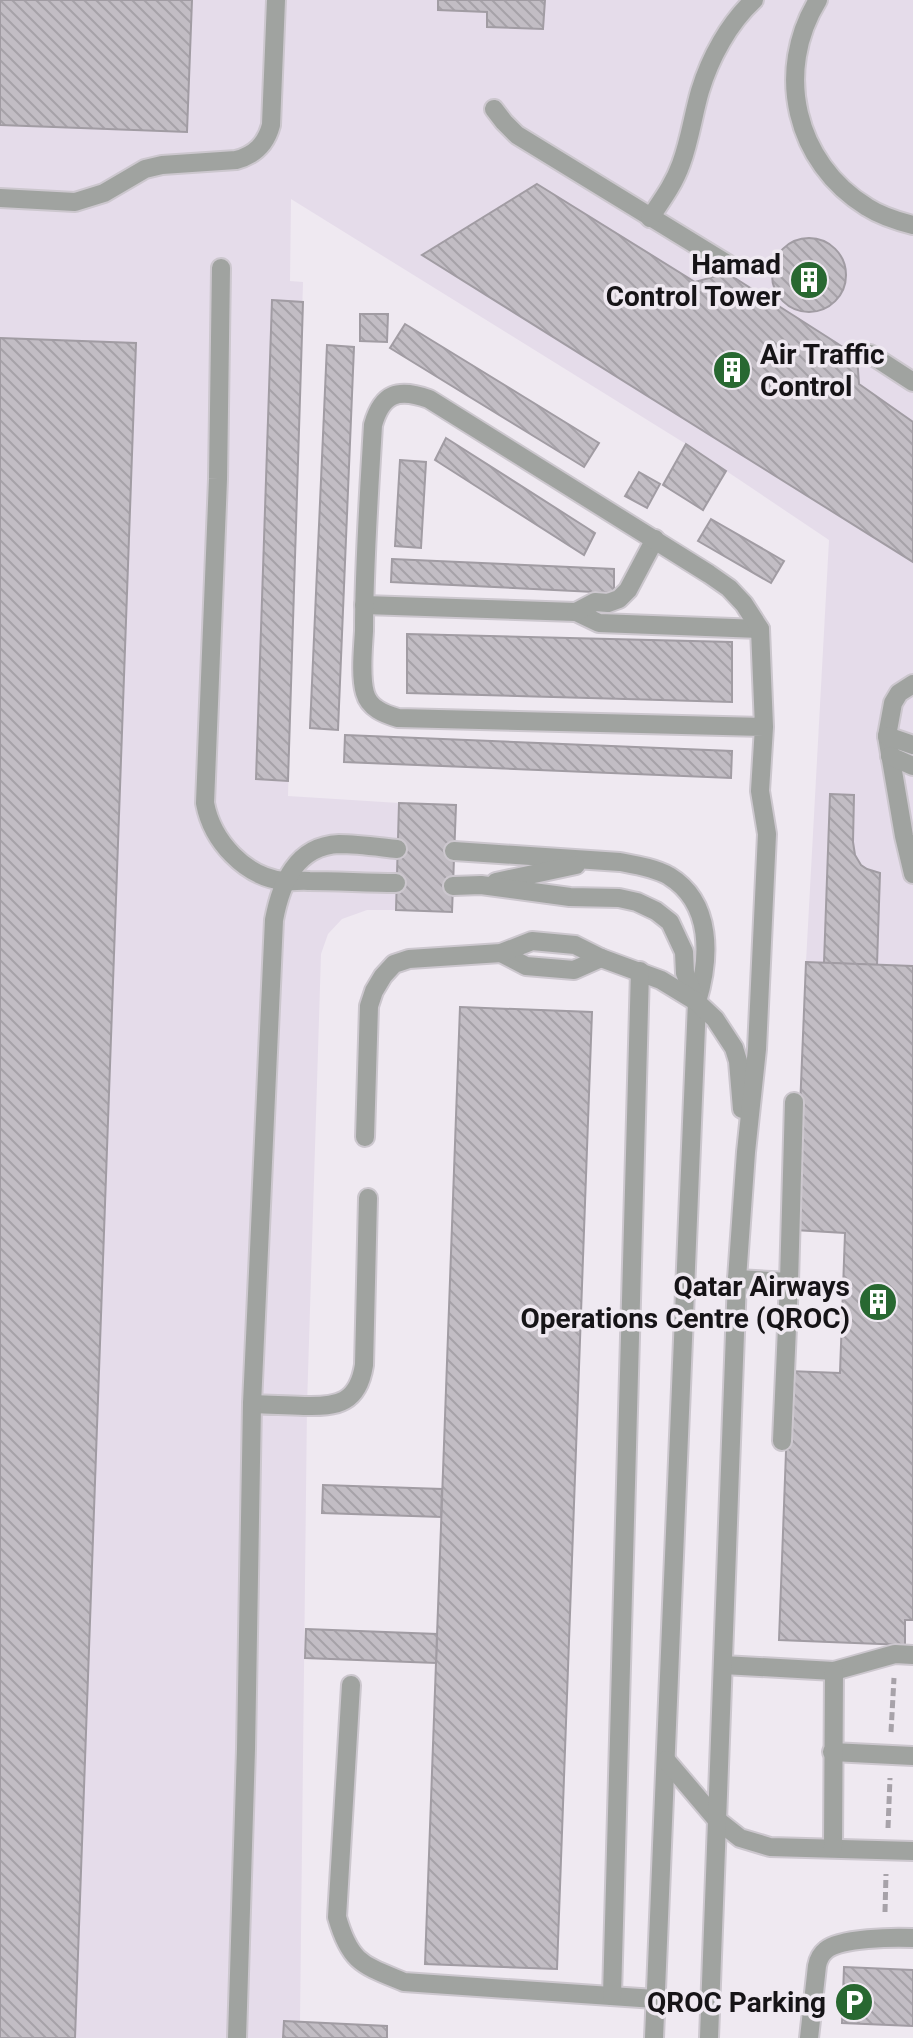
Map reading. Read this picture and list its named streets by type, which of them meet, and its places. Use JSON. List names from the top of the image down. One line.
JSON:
{"places":{"building":["Hamad Control Tower","Air Traffic Control","Qatar Airways Operations Centre (QROC)"],"parking":["QROC Parking"]}}
